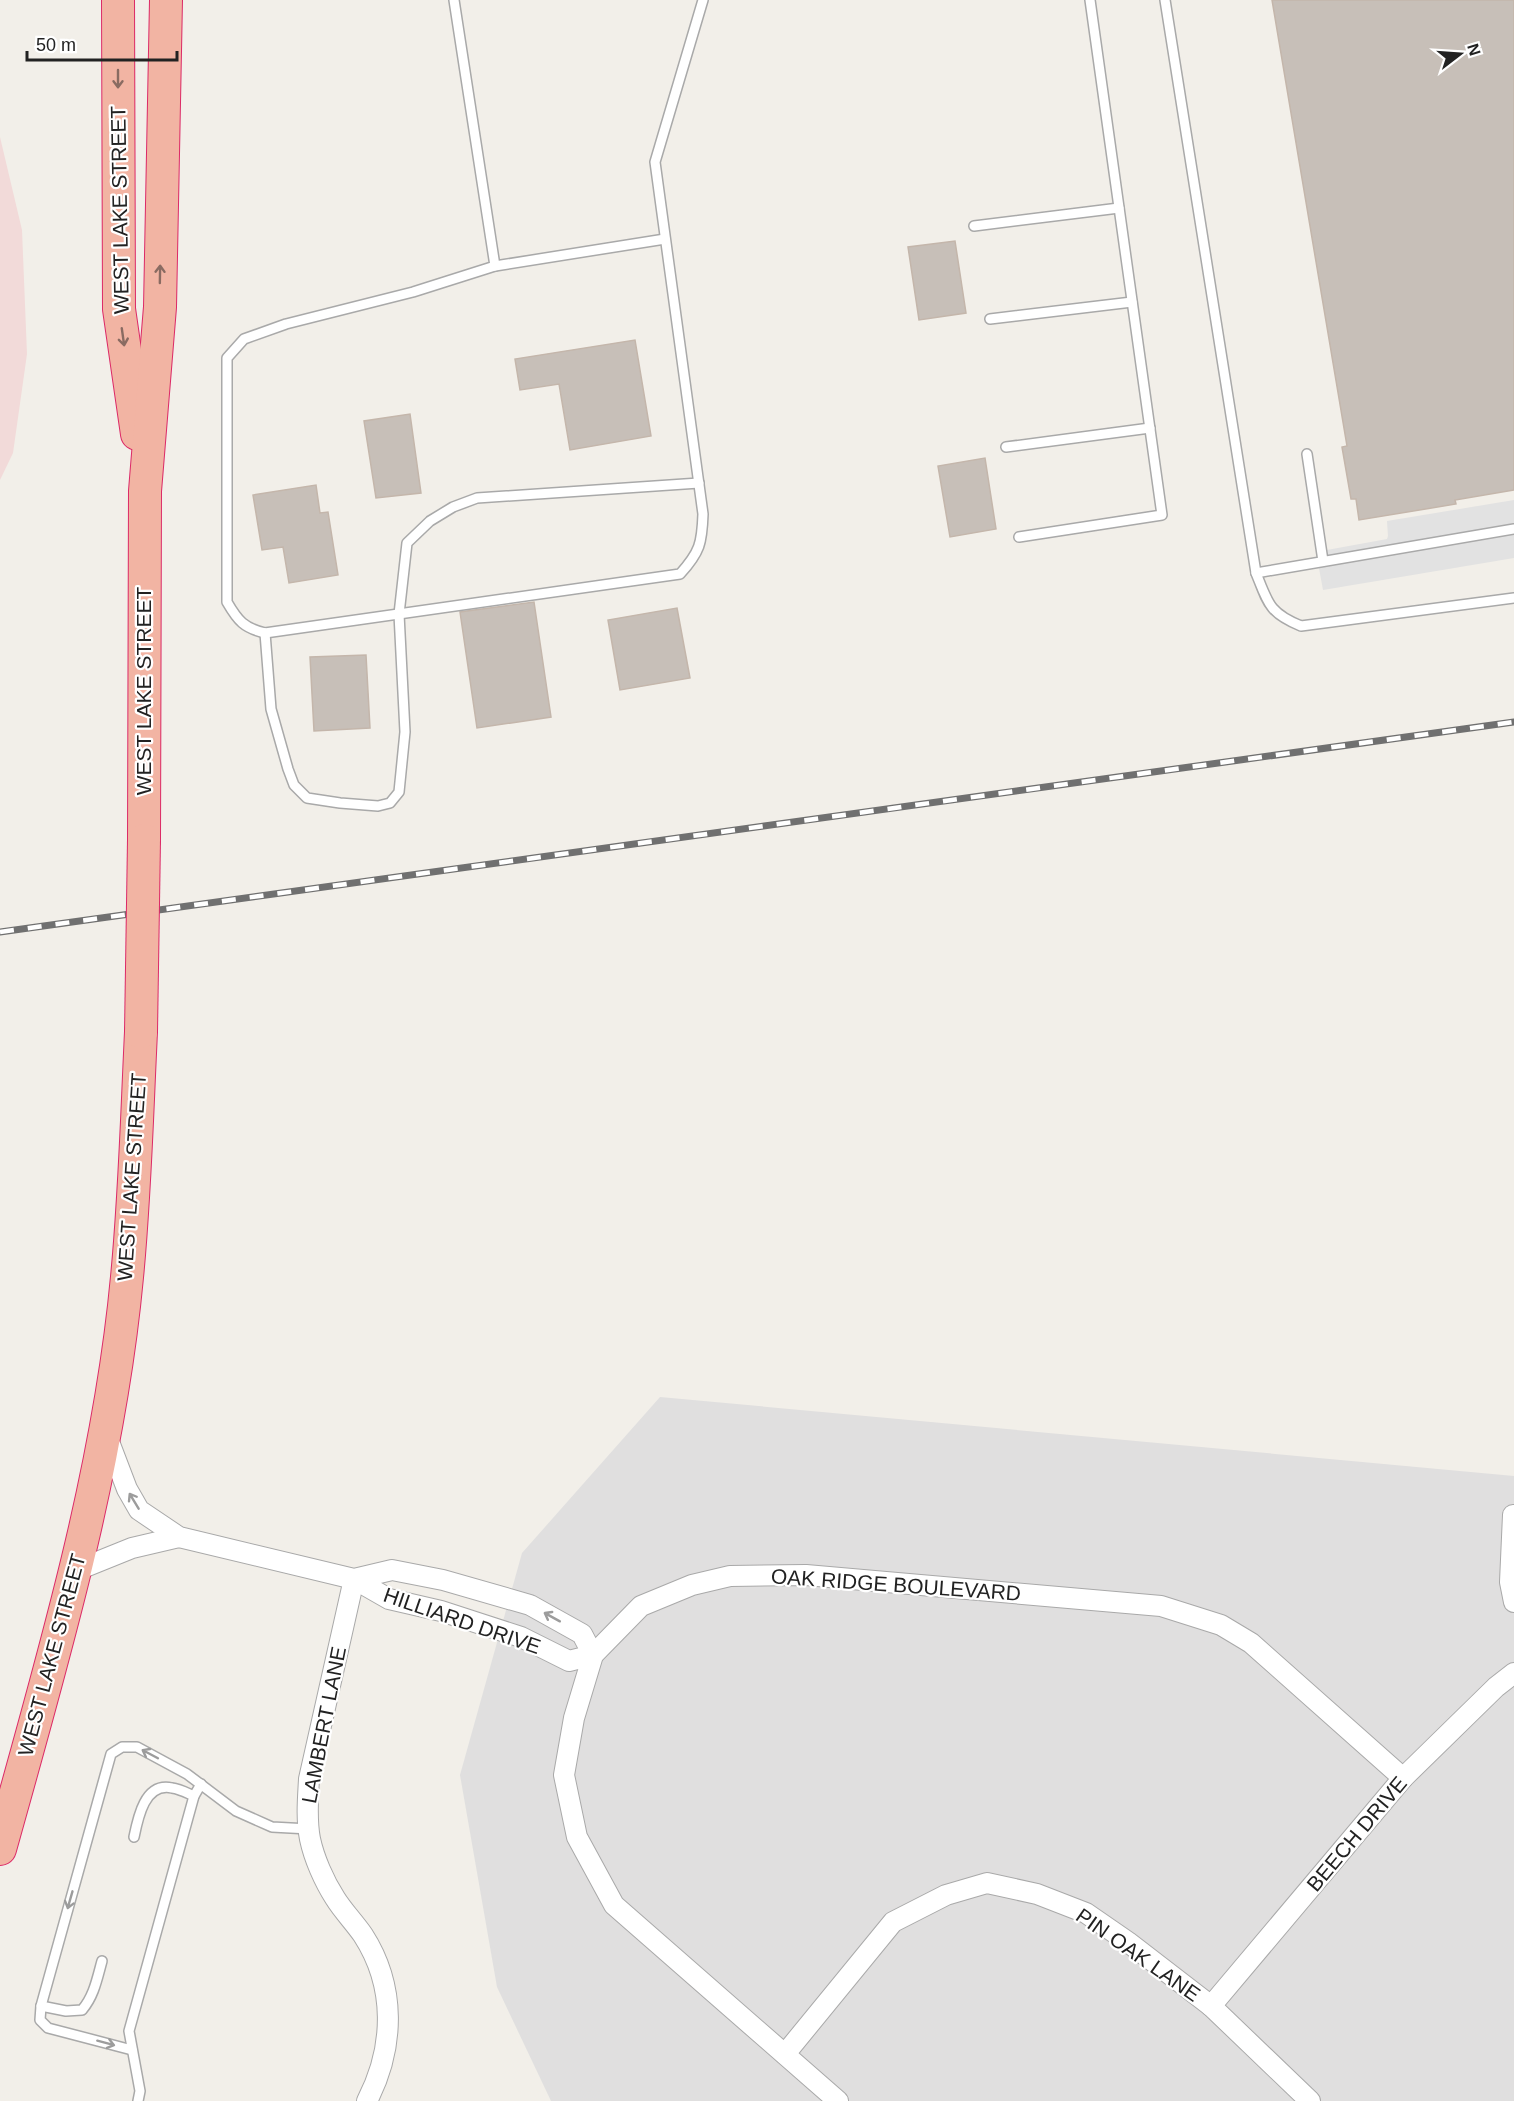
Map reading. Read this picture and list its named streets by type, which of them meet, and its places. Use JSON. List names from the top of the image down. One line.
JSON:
{"streets":{"highway":["WEST LAKE STREET"],"street":["OAK RIDGE BOULEVARD","HILLIARD DRIVE","LAMBERT LANE","BEECH DRIVE","PIN OAK LANE"]},"crossings":[["WEST LAKE STREET","HILLIARD DRIVE"],["OAK RIDGE BOULEVARD","HILLIARD DRIVE"],["OAK RIDGE BOULEVARD","BEECH DRIVE"],["OAK RIDGE BOULEVARD","PIN OAK LANE"],["HILLIARD DRIVE","LAMBERT LANE"],["BEECH DRIVE","PIN OAK LANE"]],"scale_bar":"50 m","north":"right"}
